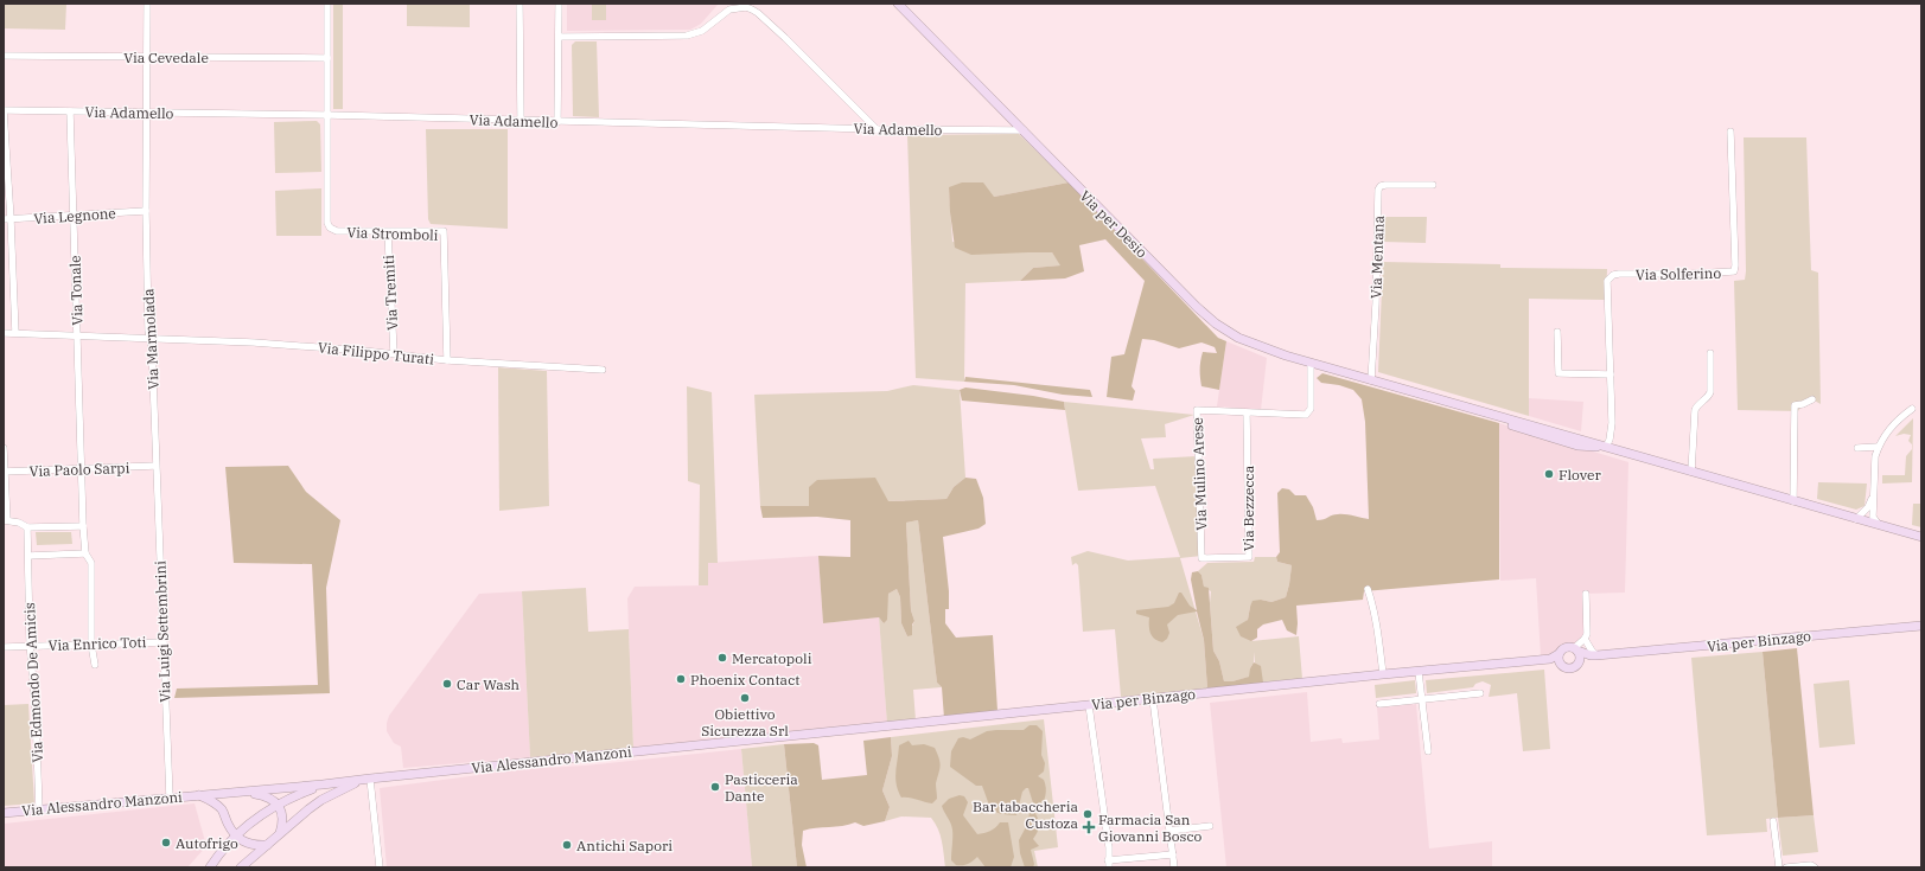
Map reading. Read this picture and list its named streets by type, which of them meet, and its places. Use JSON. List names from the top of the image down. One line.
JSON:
{"streets":{"main road":["Via per Desio","Via per Binzago","Via Alessandro Manzoni"],"street":["Via Cevedale","Via Adamello","Via Legnone","Via Stromboli","Via Mentana","Via Solferino","Via Tonale","Via Tremiti","Via Marmolada","Via Filippo Turati","Via Paolo Sarpi","Via Mulino Arese","Via Bezzecca","Via Luigi Settembrini","Via Enrico Toti","Via Edmondo De Amicis"]},"crossings":[["Via Cevedale","Via Marmolada"],["Via Adamello","Via per Desio"],["Via Adamello","Via Stromboli"],["Via Adamello","Via Tonale"],["Via Adamello","Via Marmolada"],["Via Legnone","Via Tonale"],["Via Legnone","Via Marmolada"],["Via per Desio","Via Mentana"],["Via per Desio","Via Solferino"],["Via per Desio","Via Mulino Arese"],["Via Stromboli","Via Tremiti"],["Via Stromboli","Via Filippo Turati"],["Via Tonale","Via Filippo Turati"],["Via Tonale","Via Paolo Sarpi"],["Via Tonale","Via Enrico Toti"],["Via Tremiti","Via Filippo Turati"],["Via Marmolada","Via Filippo Turati"],["Via Marmolada","Via Paolo Sarpi"],["Via Marmolada","Via Luigi Settembrini"],["Via Paolo Sarpi","Via Luigi Settembrini"],["Via Mulino Arese","Via Bezzecca"],["Via Luigi Settembrini","Via Enrico Toti"],["Via Luigi Settembrini","Via Alessandro Manzoni"],["Via per Binzago","Via Alessandro Manzoni"],["Via Enrico Toti","Via Edmondo De Amicis"],["Via Edmondo De Amicis","Via Alessandro Manzoni"]],"places":{"other":["Flover","Mercatopoli","Phoenix Contact","Car Wash","Obiettivo Sicurezza Srl","Pasticceria Dante","Bar tabaccheria Custoza","Autofrigo","Antichi Sapori"],"health":["Farmacia San Giovanni Bosco"]}}
